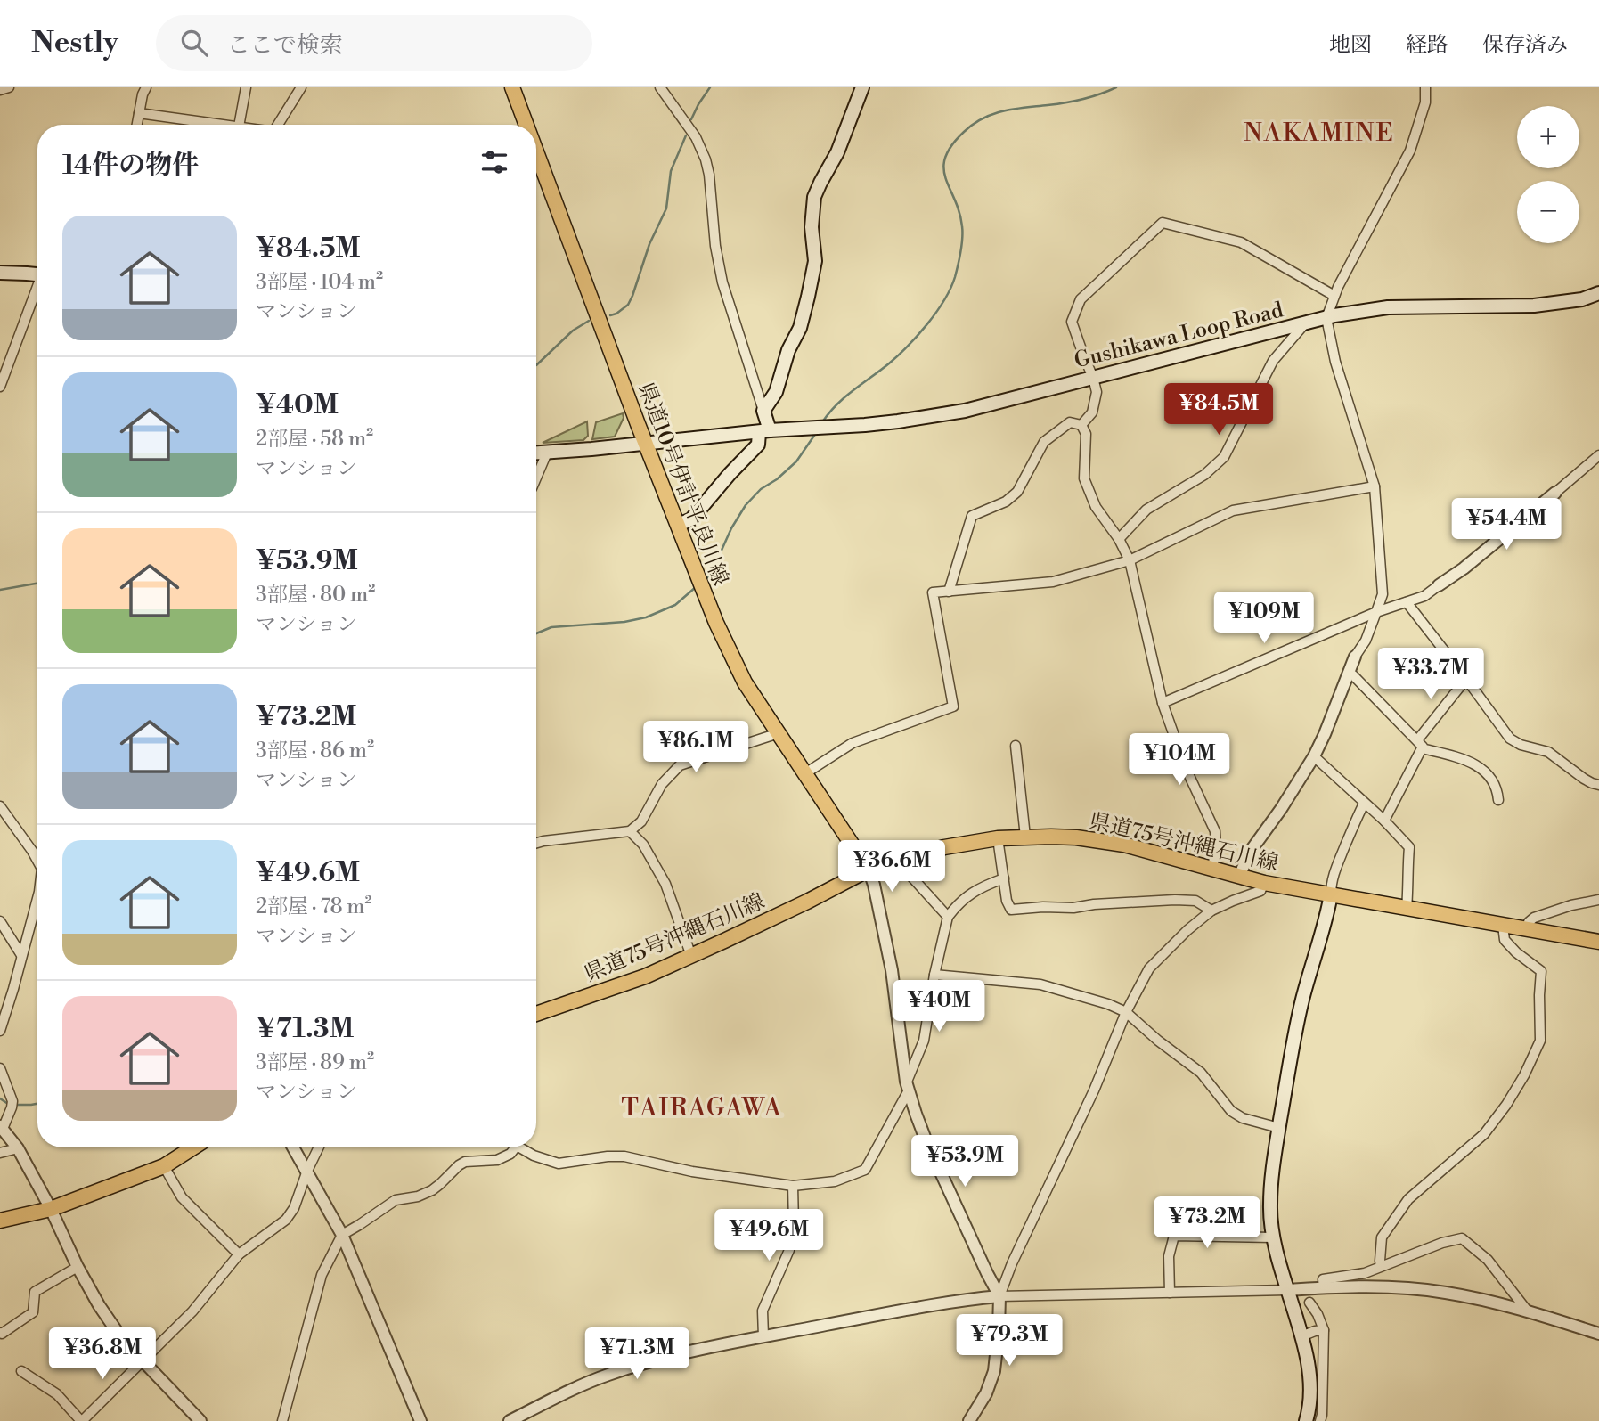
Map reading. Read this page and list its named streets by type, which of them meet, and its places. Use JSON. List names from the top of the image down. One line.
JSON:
{"streets":{"main road":["Gushikawa Loop Road","県道10号伊計平良川線","県道75号沖縄石川線"]},"crossings":[["Gushikawa Loop Road","県道10号伊計平良川線"],["県道10号伊計平良川線","県道75号沖縄石川線"]],"districts":["NAKAMINE","TAIRAGAWA"],"page":{"header":"Nestly","search":"ここで検索","nav":["地図","経路","保存済み"],"map_buttons":["+","−"],"heading":"14件の物件","list":[{"name":"¥84.5M","note":"3部屋 · 104 m² · マンション"},{"name":"¥40M","note":"2部屋 · 58 m² · マンション"},{"name":"¥53.9M","note":"3部屋 · 80 m² · マンション"},{"name":"¥73.2M","note":"3部屋 · 86 m² · マンション"},{"name":"¥49.6M","note":"2部屋 · 78 m² · マンション"},{"name":"¥71.3M","note":"3部屋 · 89 m² · マンション"}],"price":["¥84.5M","¥54.4M","¥109M","¥33.7M","¥86.1M","¥104M","¥36.6M","¥40M","¥53.9M","¥73.2M","¥49.6M","¥79.3M","¥36.8M","¥71.3M"]}}
